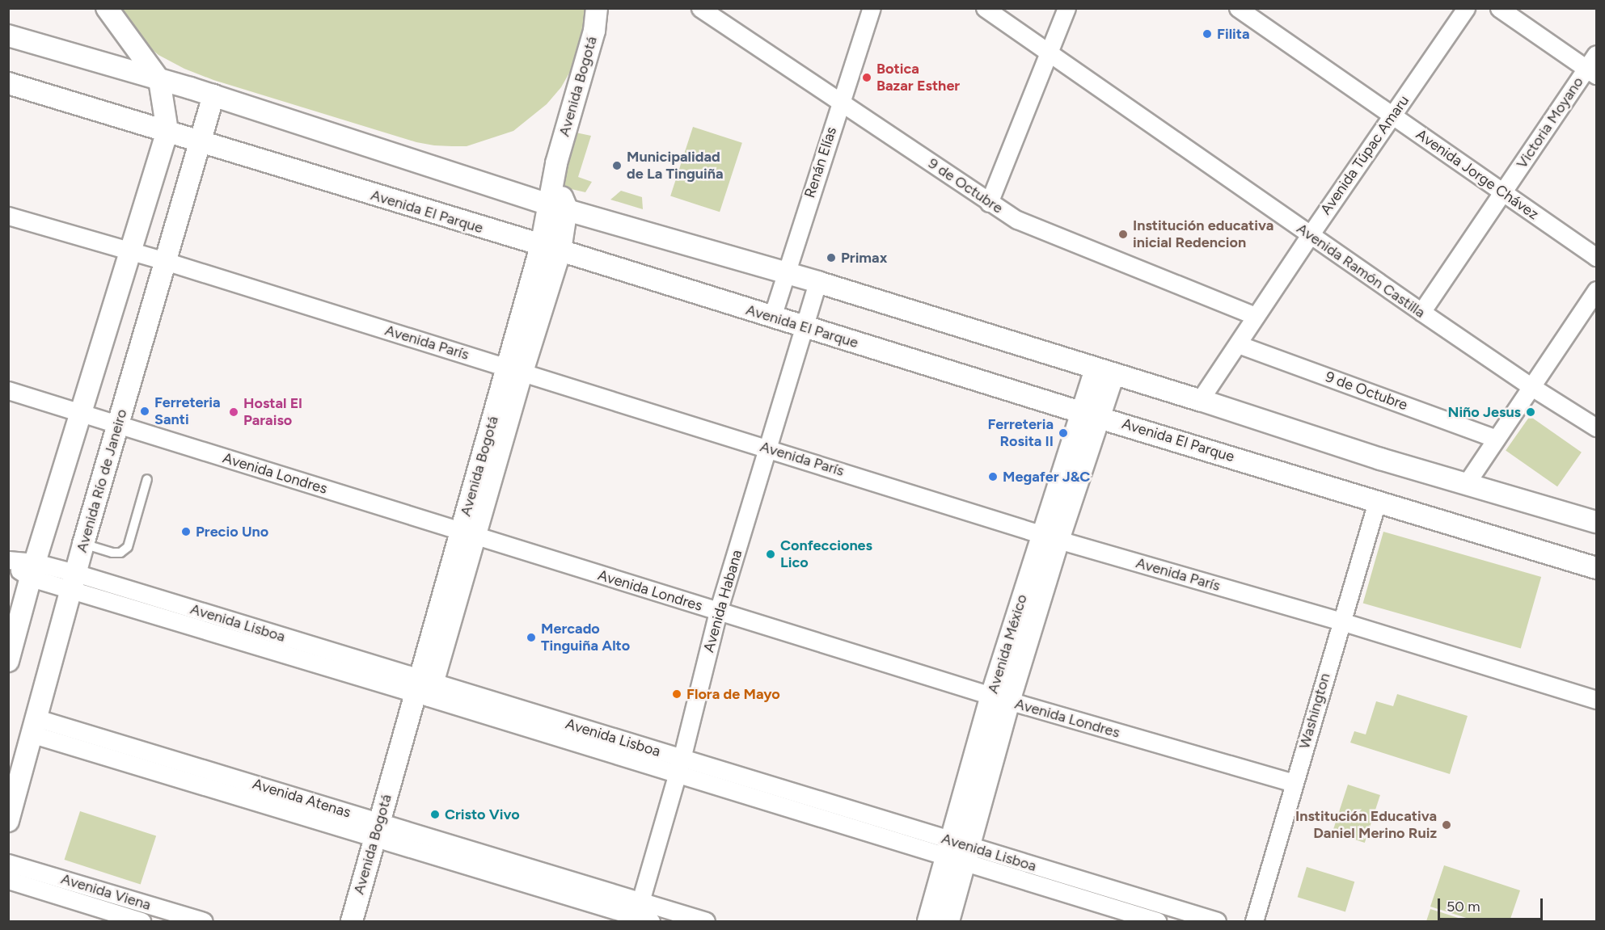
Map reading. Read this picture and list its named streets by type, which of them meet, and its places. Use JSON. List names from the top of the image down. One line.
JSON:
{"streets":{"street":["Avenida Bogotá","Victoria Moyano","Avenida Túpac Amaru","Renán Elías","Avenida Jorge Chávez","9 de Octubre","Avenida El Parque","Avenida Ramón Castilla","Avenida París","Avenida Londres","Avenida Río de Janeiro","Avenida Habana","Avenida Lisboa","Avenida México","Washington","Avenida Atenas","Avenida Viena"]},"crossings":[["Avenida Bogotá","Avenida El Parque"],["Avenida Bogotá","Avenida París"],["Avenida Bogotá","Avenida Londres"],["Avenida Bogotá","Avenida Lisboa"],["Avenida Bogotá","Avenida Atenas"],["Victoria Moyano","Avenida Jorge Chávez"],["Victoria Moyano","Avenida Ramón Castilla"],["Avenida Túpac Amaru","Avenida Jorge Chávez"],["Avenida Túpac Amaru","9 de Octubre"],["Avenida Túpac Amaru","Avenida Ramón Castilla"],["Renán Elías","9 de Octubre"],["Renán Elías","Avenida El Parque"],["Avenida El Parque","Avenida Río de Janeiro"],["Avenida El Parque","Avenida Habana"],["Avenida El Parque","Avenida México"],["Avenida El Parque","Washington"],["Avenida París","Avenida Río de Janeiro"],["Avenida París","Avenida Habana"],["Avenida París","Avenida México"],["Avenida París","Washington"],["Avenida Londres","Avenida Río de Janeiro"],["Avenida Londres","Avenida Habana"],["Avenida Londres","Avenida México"],["Avenida Londres","Washington"],["Avenida Río de Janeiro","Avenida Lisboa"],["Avenida Río de Janeiro","Avenida Atenas"],["Avenida Habana","Avenida Lisboa"],["Avenida Habana","Avenida Atenas"],["Avenida Lisboa","Avenida México"]],"places":["Filita","Botica Bazar Esther","Municipalidad de La Tinguiña","Institución educativa inicial Redencion","Primax","Ferreteria Santi","Hostal El Paraiso","Niño Jesus","Ferreteria Rosita II","Megafer J&C","Precio Uno","Confecciones Lico","Mercado Tinguiña Alto","Flora de Mayo","Cristo Vivo","Institución Educativa Daniel Merino Ruiz"],"scale_bar":"50 m"}
